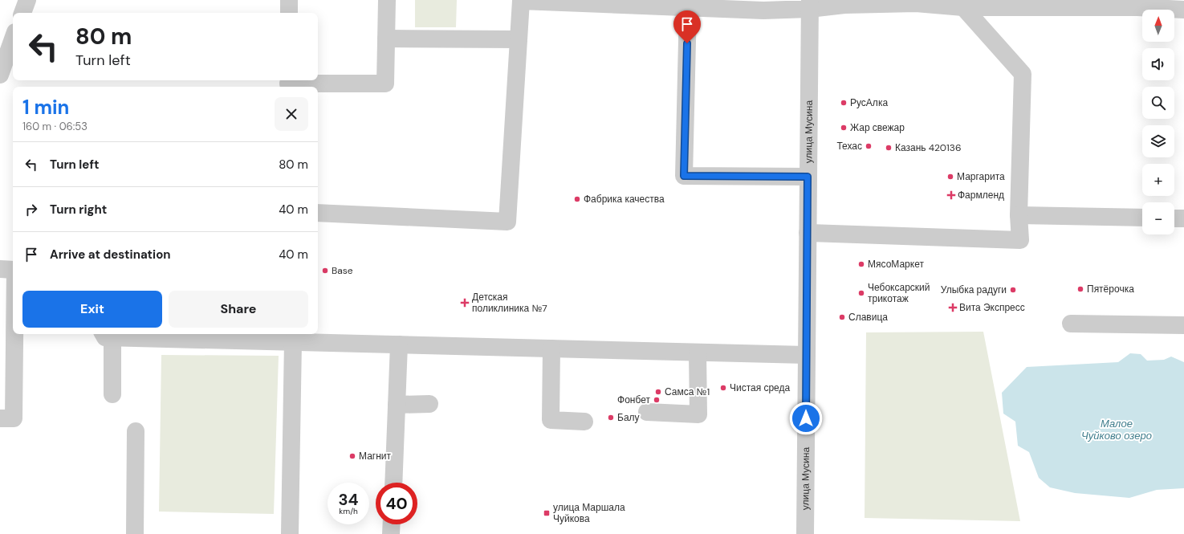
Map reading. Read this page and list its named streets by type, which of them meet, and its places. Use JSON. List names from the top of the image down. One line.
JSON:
{"streets":{"street":["улица Мусина"]},"water":["Малое Чуйково озеро"],"places":{"other":["РусАлка","Жар свежар","Техас","Казань 420136","Маргарита","Фабрика качества","МясоМаркет","Base","Пятёрочка","Улыбка радуги","Чебоксарский трикотаж","Славица","Чистая среда","Самса №1","Фонбет","Балу","Магнит"],"health":["Фармленд","Детская поликлиника №7","Вита Экспресс"],"transit":["улица Маршала Чуйкова"]},"north":"top","page":{"map_buttons":["+","−"],"turn":["80 m","Turn left"],"heading":["1 min","160 m · 06:53"],"list":[{"name":"Turn left","value":"80 m"},{"name":"Turn right","value":"40 m"},{"name":"Arrive at destination","value":"40 m"}],"buttons":["Exit","Share"],"speed":"34 km/h","limit":"40"}}
